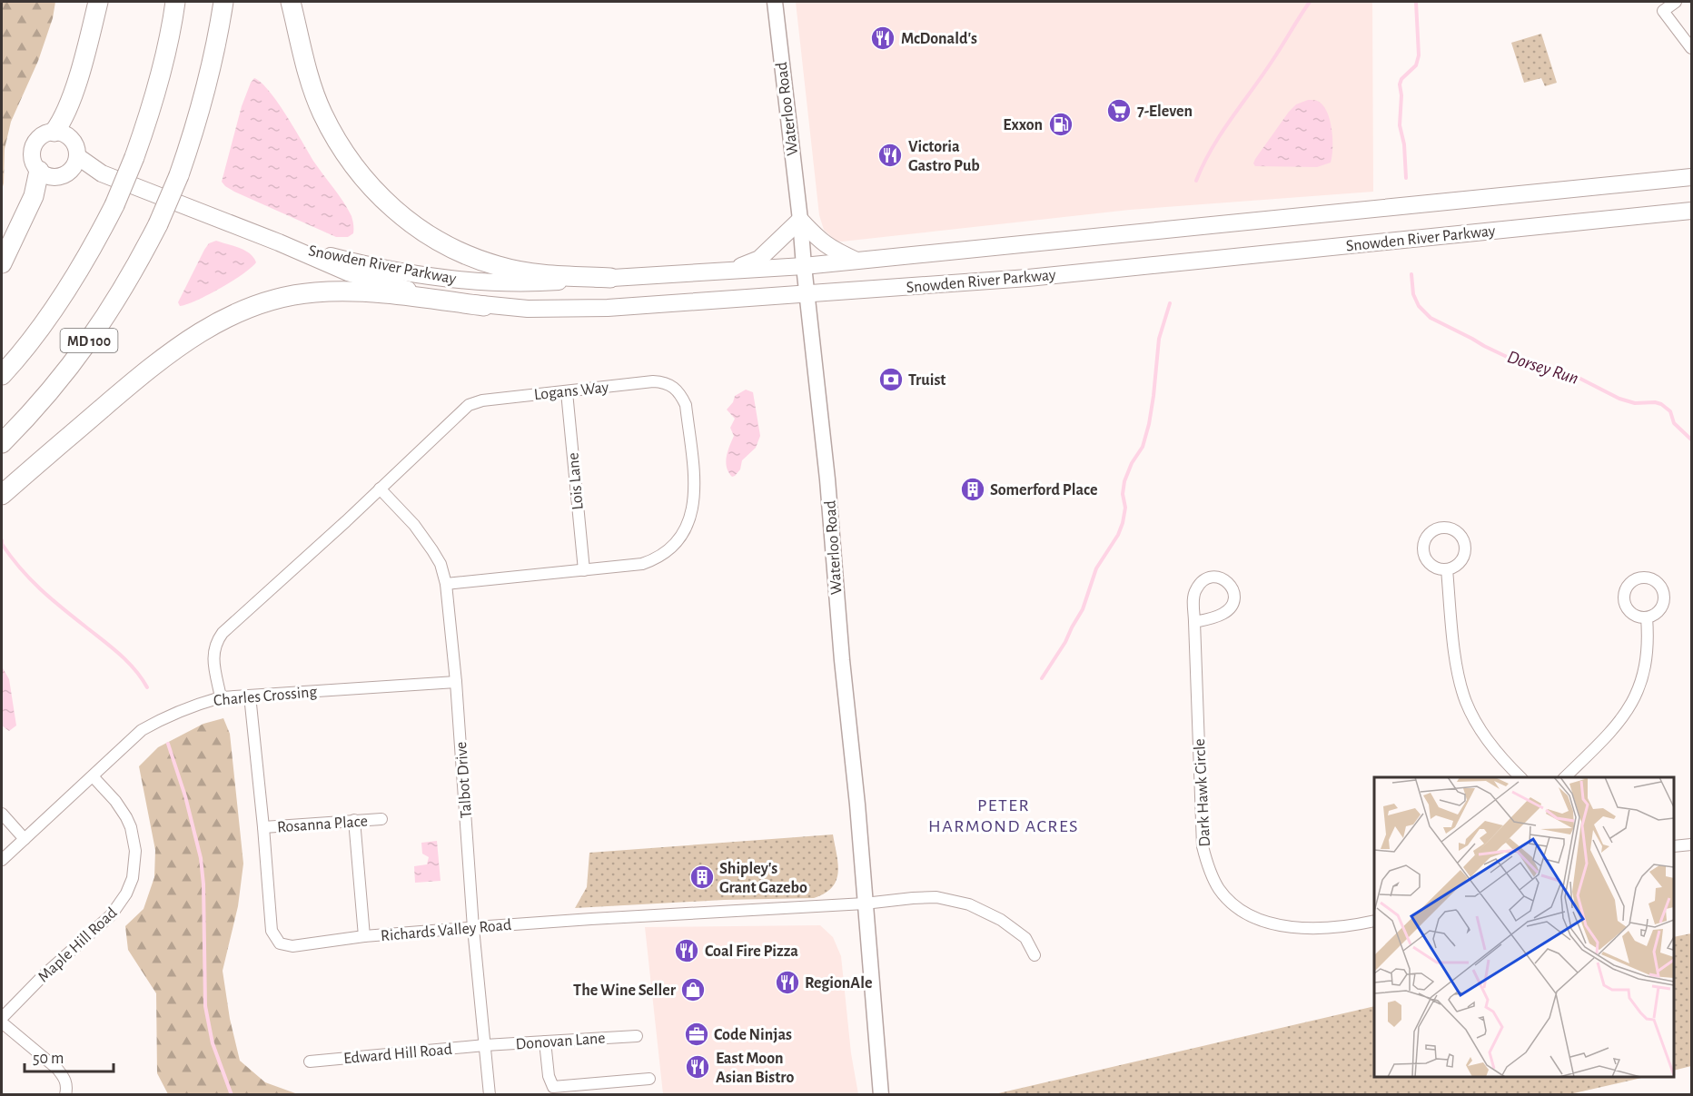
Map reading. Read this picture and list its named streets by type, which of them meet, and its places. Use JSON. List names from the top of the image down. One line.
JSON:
{"streets":{"highway":["MD 100"],"main road":["Waterloo Road","Snowden River Parkway"],"street":["Logans Way","Lois Lane","Charles Crossing","Talbot Drive","Dark Hawk Circle","Rosanna Place","Richards Valley Road","Maple Hill Road","Donovan Lane","Edward Hill Road"]},"crossings":[["Waterloo Road","Snowden River Parkway"],["Waterloo Road","Richards Valley Road"],["Logans Way","Lois Lane"],["Logans Way","Charles Crossing"],["Logans Way","Talbot Drive"],["Charles Crossing","Talbot Drive"],["Charles Crossing","Richards Valley Road"],["Charles Crossing","Maple Hill Road"],["Talbot Drive","Richards Valley Road"],["Talbot Drive","Donovan Lane"],["Talbot Drive","Edward Hill Road"],["Rosanna Place","Richards Valley Road"],["Donovan Lane","Edward Hill Road"]],"districts":["PETER HARMOND ACRES"],"water":["Dorsey Run"],"places":{"restaurant":["McDonald's","Victoria Gastro Pub","Coal Fire Pizza","RegionAle","East Moon Asian Bistro"],"supermarket":["7-Eleven"],"fuel station":["Exxon"],"bank":["Truist"],"building":["Somerford Place","Shipley's Grant Gazebo"],"shop":["The Wine Seller"],"office":["Code Ninjas"]},"scale_bar":"50 m"}
